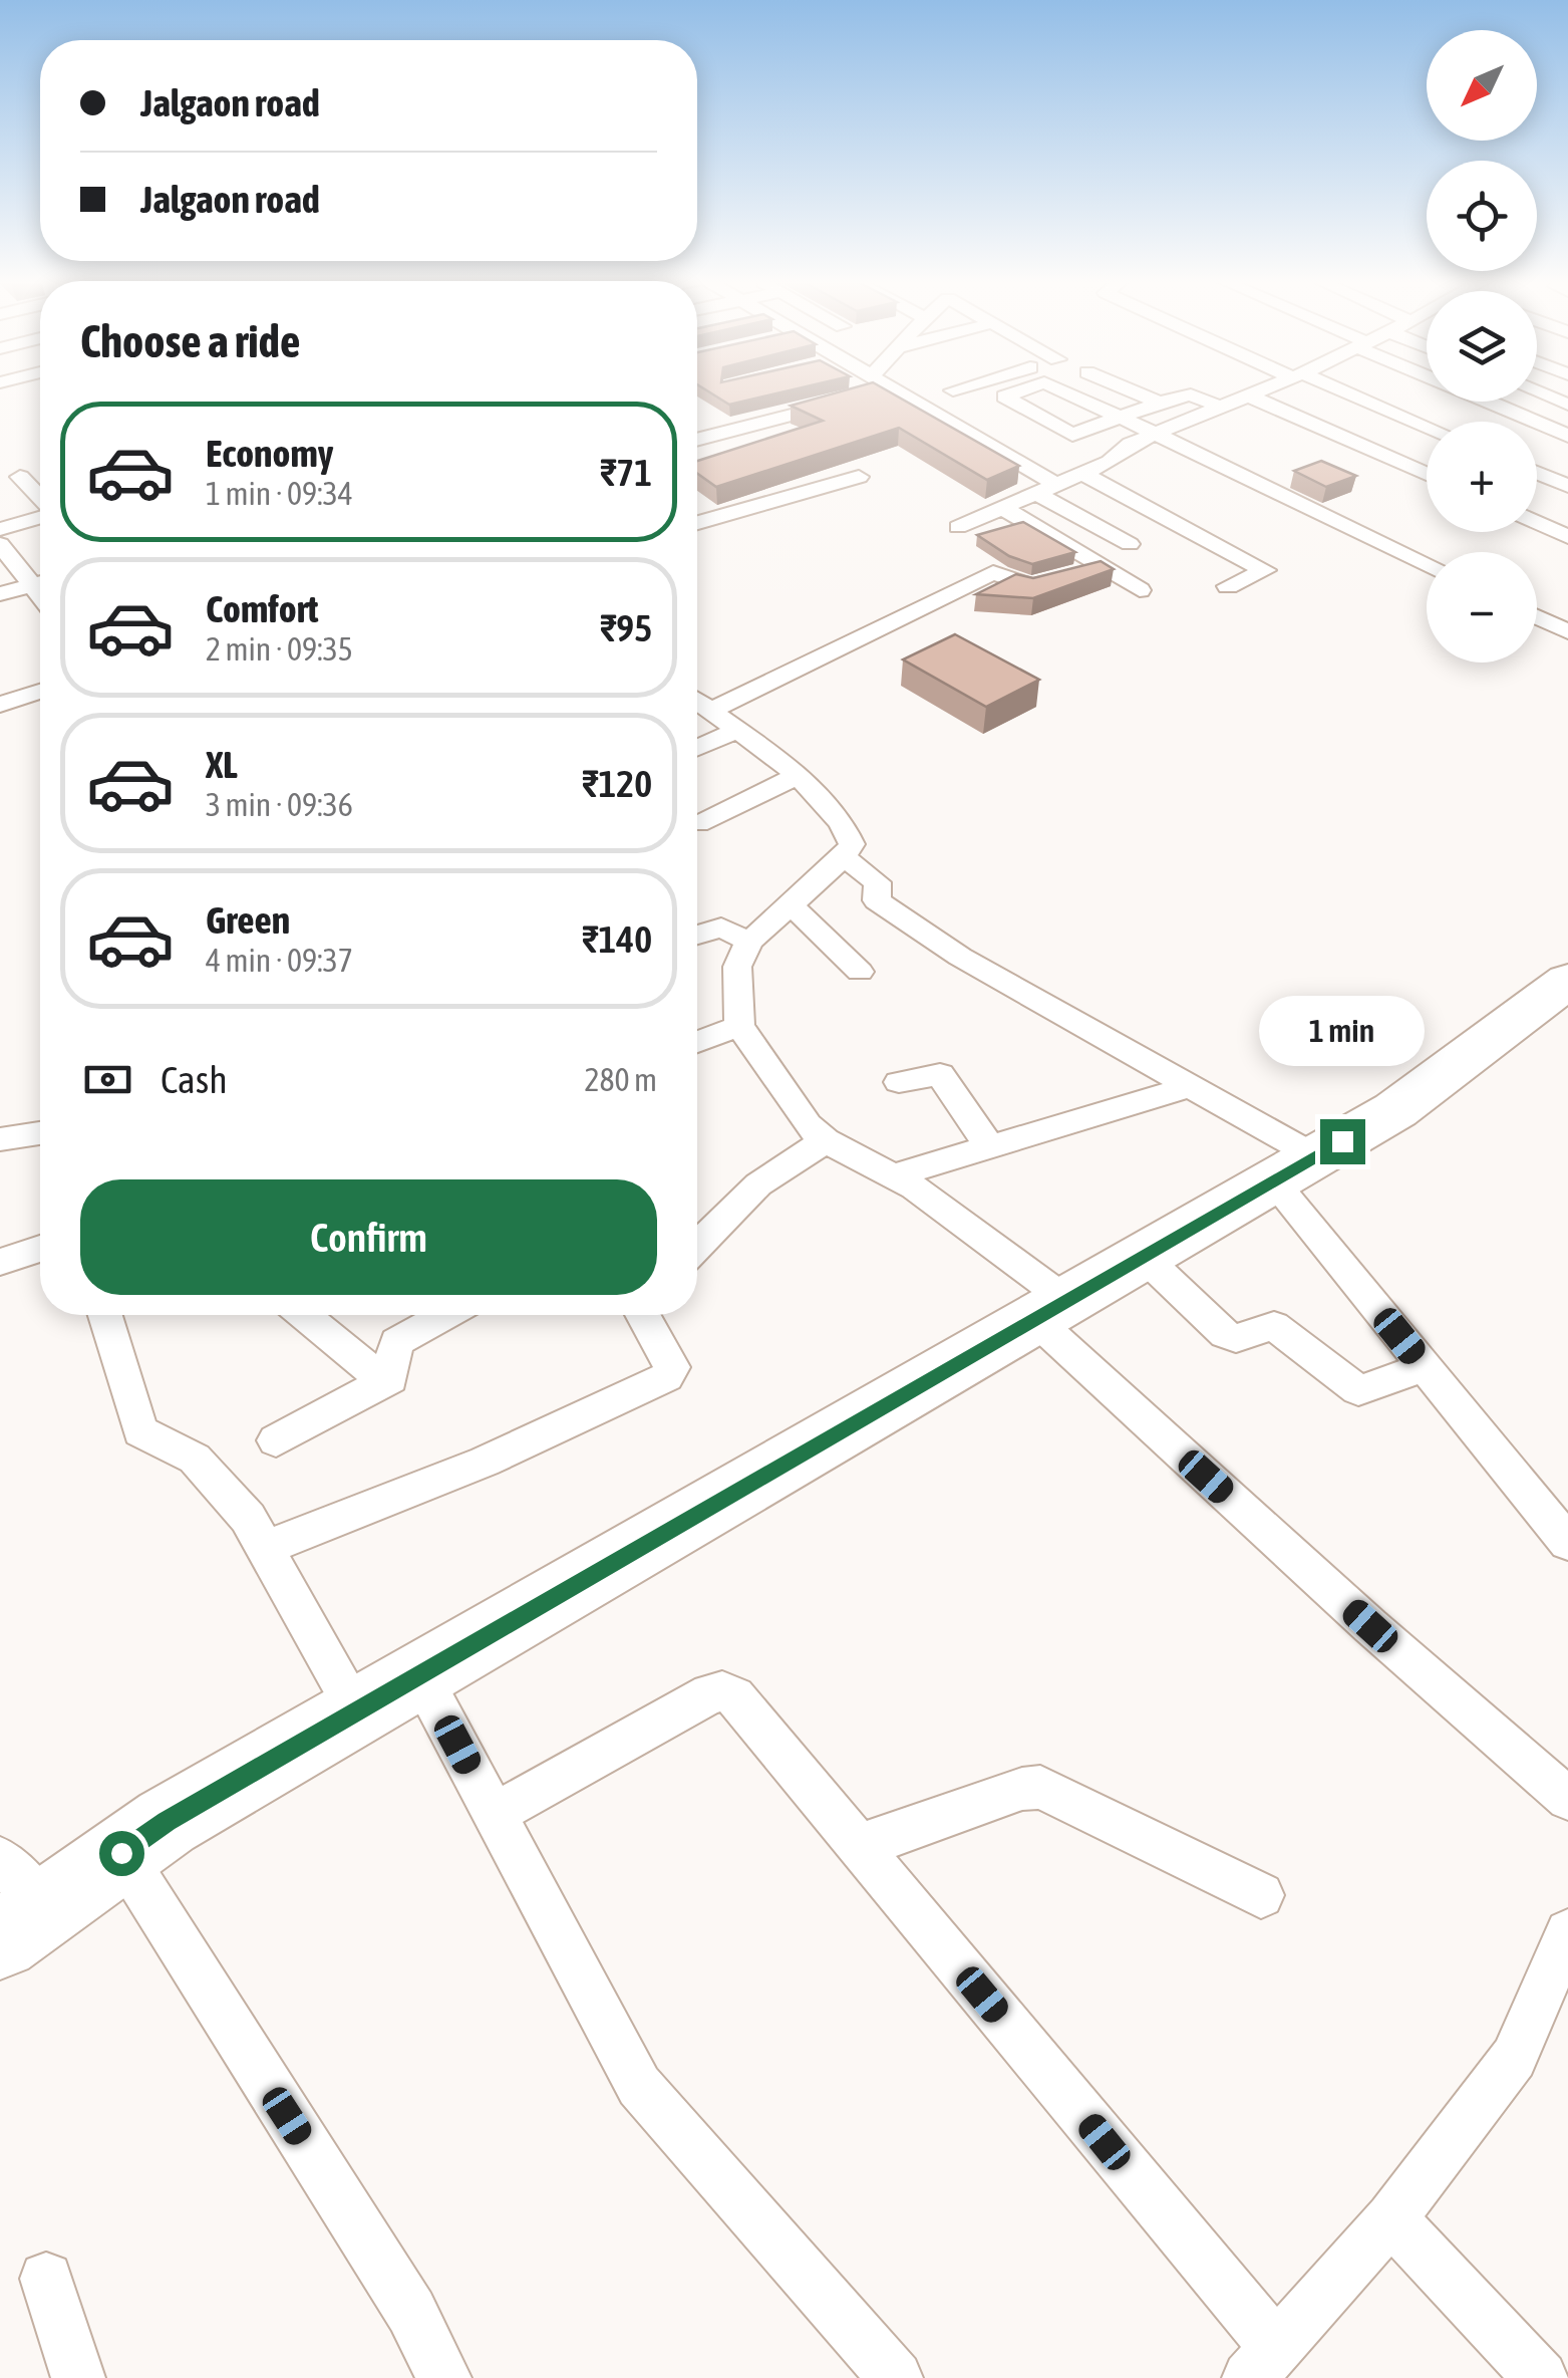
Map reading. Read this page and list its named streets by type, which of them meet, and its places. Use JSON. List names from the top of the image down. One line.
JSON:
{"north":"bottom left","page":{"map_buttons":["+","−"],"banner":["Jalgaon road","Jalgaon road"],"heading":"Choose a ride","list":[{"name":"Economy","note":"1 min · 09:34","value":"₹71"},{"name":"Comfort","note":"2 min · 09:35","value":"₹95"},{"name":"XL","note":"3 min · 09:36","value":"₹120"},{"name":"Green","note":"4 min · 09:37","value":"₹140"}],"bubble":"1 min","pay":["Cash","280 m"],"buttons":"Confirm"}}
